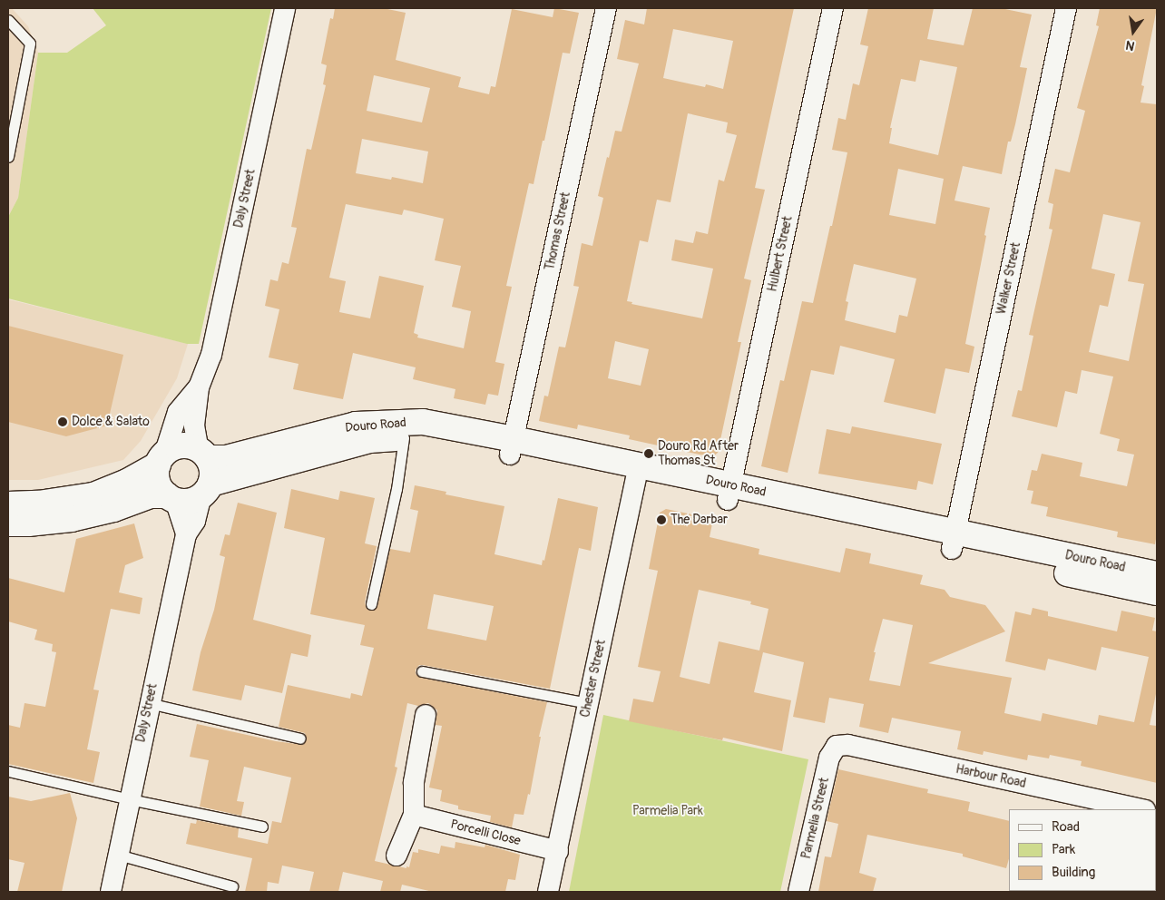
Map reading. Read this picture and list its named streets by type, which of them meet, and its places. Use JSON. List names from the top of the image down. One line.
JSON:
{"streets":{"street":["Daly Street","Thomas Street","Hulbert Street","Walker Street","Douro Road","Chester Street","Harbour Road","Parmelia Street","Porcelli Close"]},"crossings":[["Daly Street","Douro Road"],["Thomas Street","Douro Road"],["Hulbert Street","Douro Road"],["Walker Street","Douro Road"],["Douro Road","Chester Street"],["Chester Street","Porcelli Close"],["Harbour Road","Parmelia Street"]],"parks":["Parmelia Park"],"places":["Dolce & Salato","Douro Rd After Thomas St","The Darbar"],"legend":["Road","Park","Building"],"north":"bottom"}
